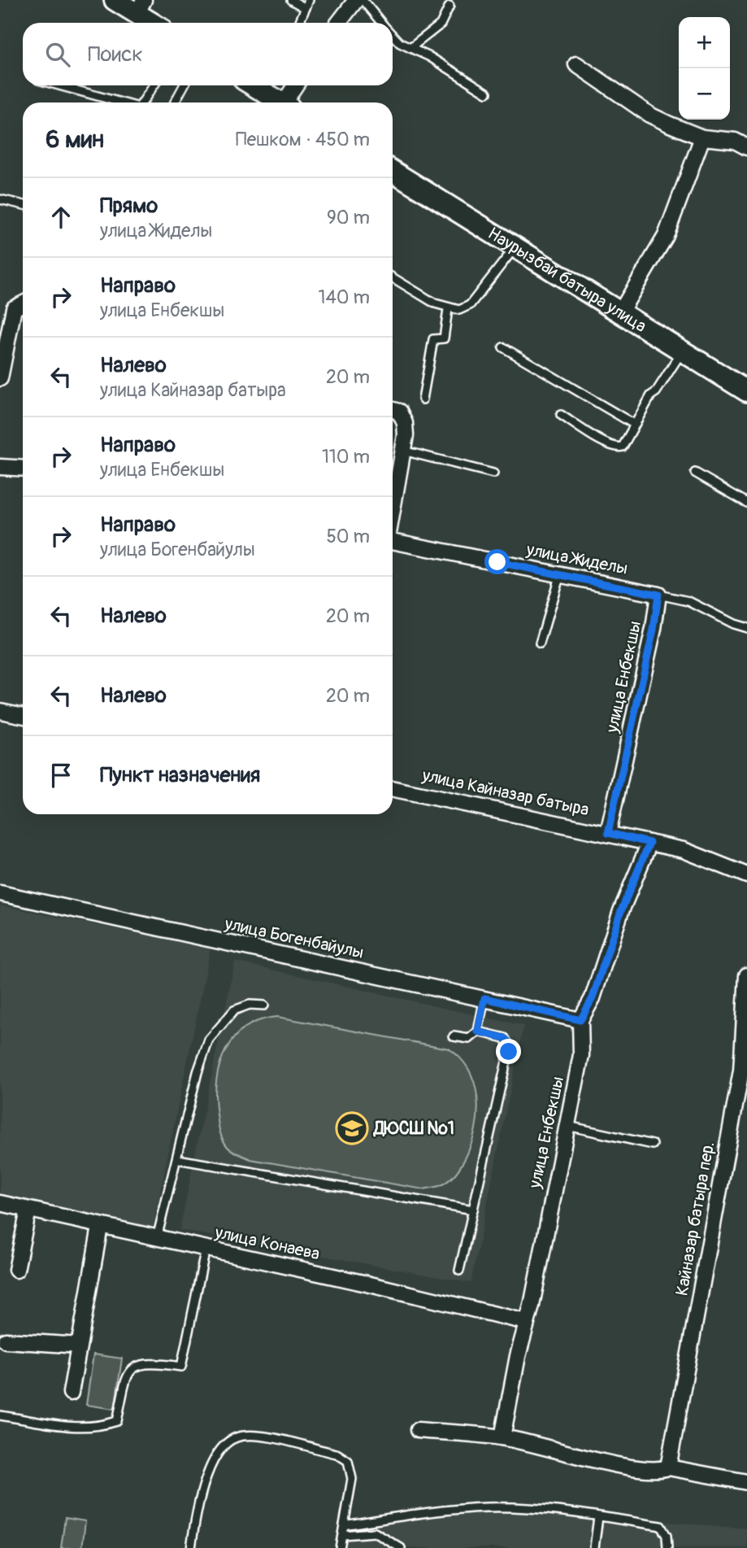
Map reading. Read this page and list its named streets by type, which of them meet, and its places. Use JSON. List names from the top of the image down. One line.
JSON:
{"streets":{"main road":["Наурызбай батыра улица"],"street":["улица Жиделы","улица Енбекшы","улица Кайназар батыра","улица Богенбайулы","Кайназар батыра пер.","улица Конаева"]},"crossings":[["улица Жиделы","улица Енбекшы"],["улица Енбекшы","улица Кайназар батыра"],["улица Енбекшы","улица Богенбайулы"],["улица Енбекшы","улица Конаева"]],"places":{"school or university":["ДЮСШ №1"]},"page":{"map_buttons":["+","−"],"search":"Поиск","heading":["6 мин","Пешком · 450 m"],"list":[["Прямо","улица Жиделы","90 m"],["Направо","улица Енбекшы","140 m"],["Налево","улица Кайназар батыра","20 m"],["Направо","улица Енбекшы","110 m"],["Направо","улица Богенбайулы","50 m"],["Налево","20 m"],["Налево","20 m"],"Пункт назначения"]}}
